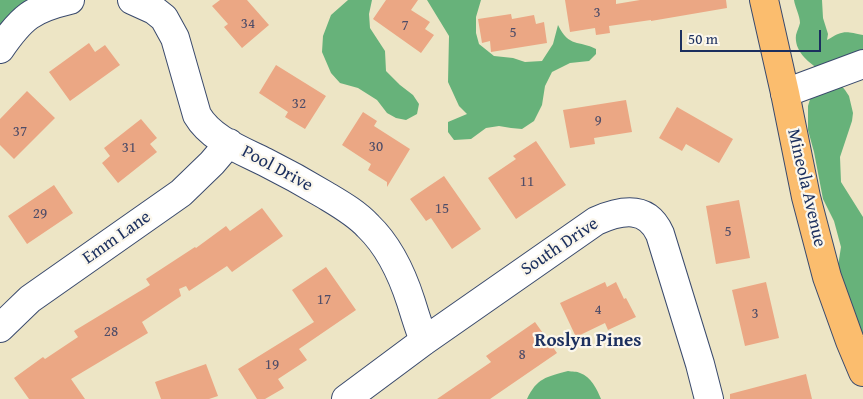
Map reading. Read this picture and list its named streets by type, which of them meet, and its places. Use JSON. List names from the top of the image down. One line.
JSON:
{"streets":{"main road":["Mineola Avenue"],"street":["Pool Drive","Emm Lane","South Drive"]},"crossings":[["Pool Drive","Emm Lane"],["Pool Drive","South Drive"]],"districts":["Roslyn Pines"],"house_numbers":["3","34","7","5","32","9","37","30","31","11","15","29","5","17","4","3","28","8","19"],"scale_bar":"50 m"}
